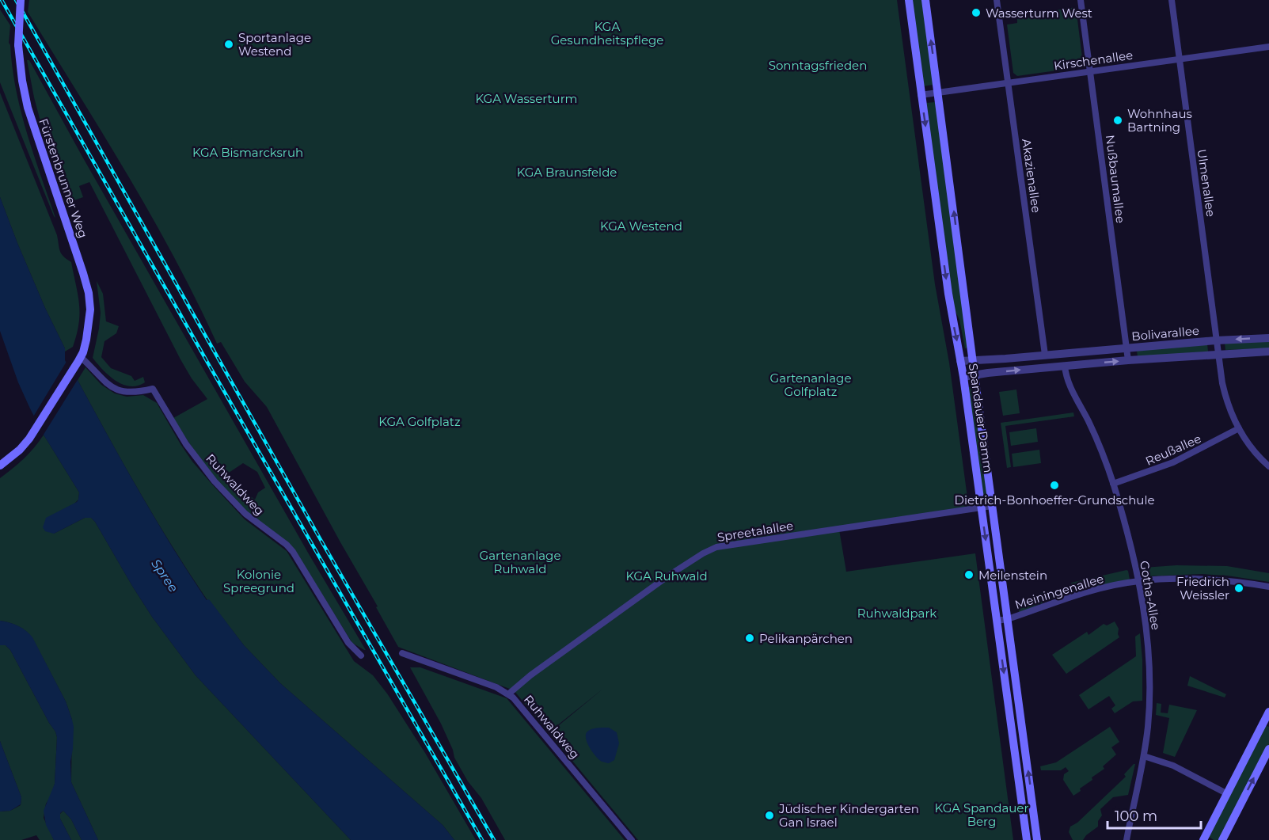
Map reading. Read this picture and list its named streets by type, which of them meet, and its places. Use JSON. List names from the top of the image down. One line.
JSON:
{"streets":{"main road":["Fürstenbrunner Weg","Spandauer Damm"],"street":["Kirschenallee","Akazienallee","Nußbaumallee","Ulmenallee","Bolivarallee","Reußallee","Ruhwaldweg","Spreetalallee","Meiningenallee","Gotha-Allee"]},"crossings":[["Kirschenallee","Akazienallee"],["Kirschenallee","Nußbaumallee"],["Kirschenallee","Ulmenallee"],["Kirschenallee","Spandauer Damm"],["Akazienallee","Bolivarallee"],["Fürstenbrunner Weg","Ruhwaldweg"],["Nußbaumallee","Bolivarallee"],["Ulmenallee","Bolivarallee"],["Ulmenallee","Reußallee"],["Bolivarallee","Spandauer Damm"],["Bolivarallee","Gotha-Allee"],["Spandauer Damm","Spreetalallee"],["Spandauer Damm","Meiningenallee"],["Reußallee","Gotha-Allee"],["Ruhwaldweg","Spreetalallee"],["Meiningenallee","Gotha-Allee"]],"water":["Spree"],"parks":["KGA Gesundheitspflege","Sonntagsfrieden","KGA Wasserturm","KGA Bismarcksruh","KGA Braunsfelde","KGA Westend","Gartenanlage Golfplatz","KGA Golfplatz","Gartenanlage Ruhwald","Kolonie Spreegrund","KGA Ruhwald","Ruhwaldpark","KGA Spandauer Berg"],"places":["Wasserturm West","Sportanlage Westend","Wohnhaus Bartning","Dietrich-Bonhoeffer-Grundschule","Meilenstein","Friedrich Weissler","Pelikanpärchen","Jüdischer Kindergarten Gan Israel"],"scale_bar":"100 m"}
